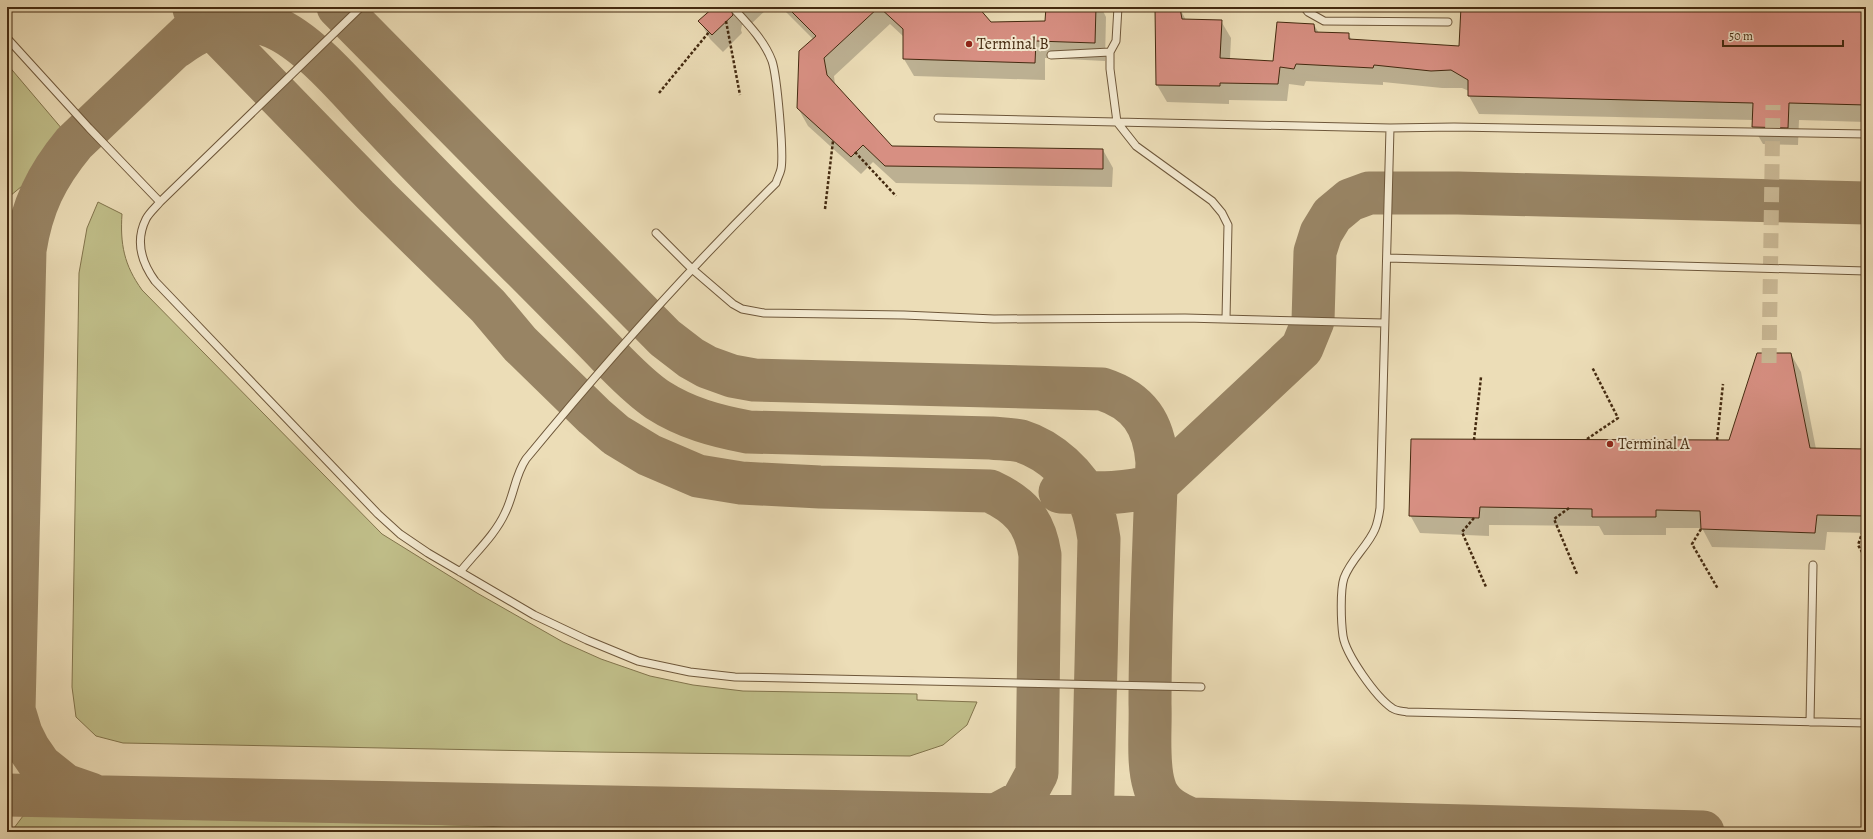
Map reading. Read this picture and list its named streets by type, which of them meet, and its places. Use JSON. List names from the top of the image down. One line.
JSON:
{"places":["Terminal B","Terminal A"],"scale_bar":"50 m"}
